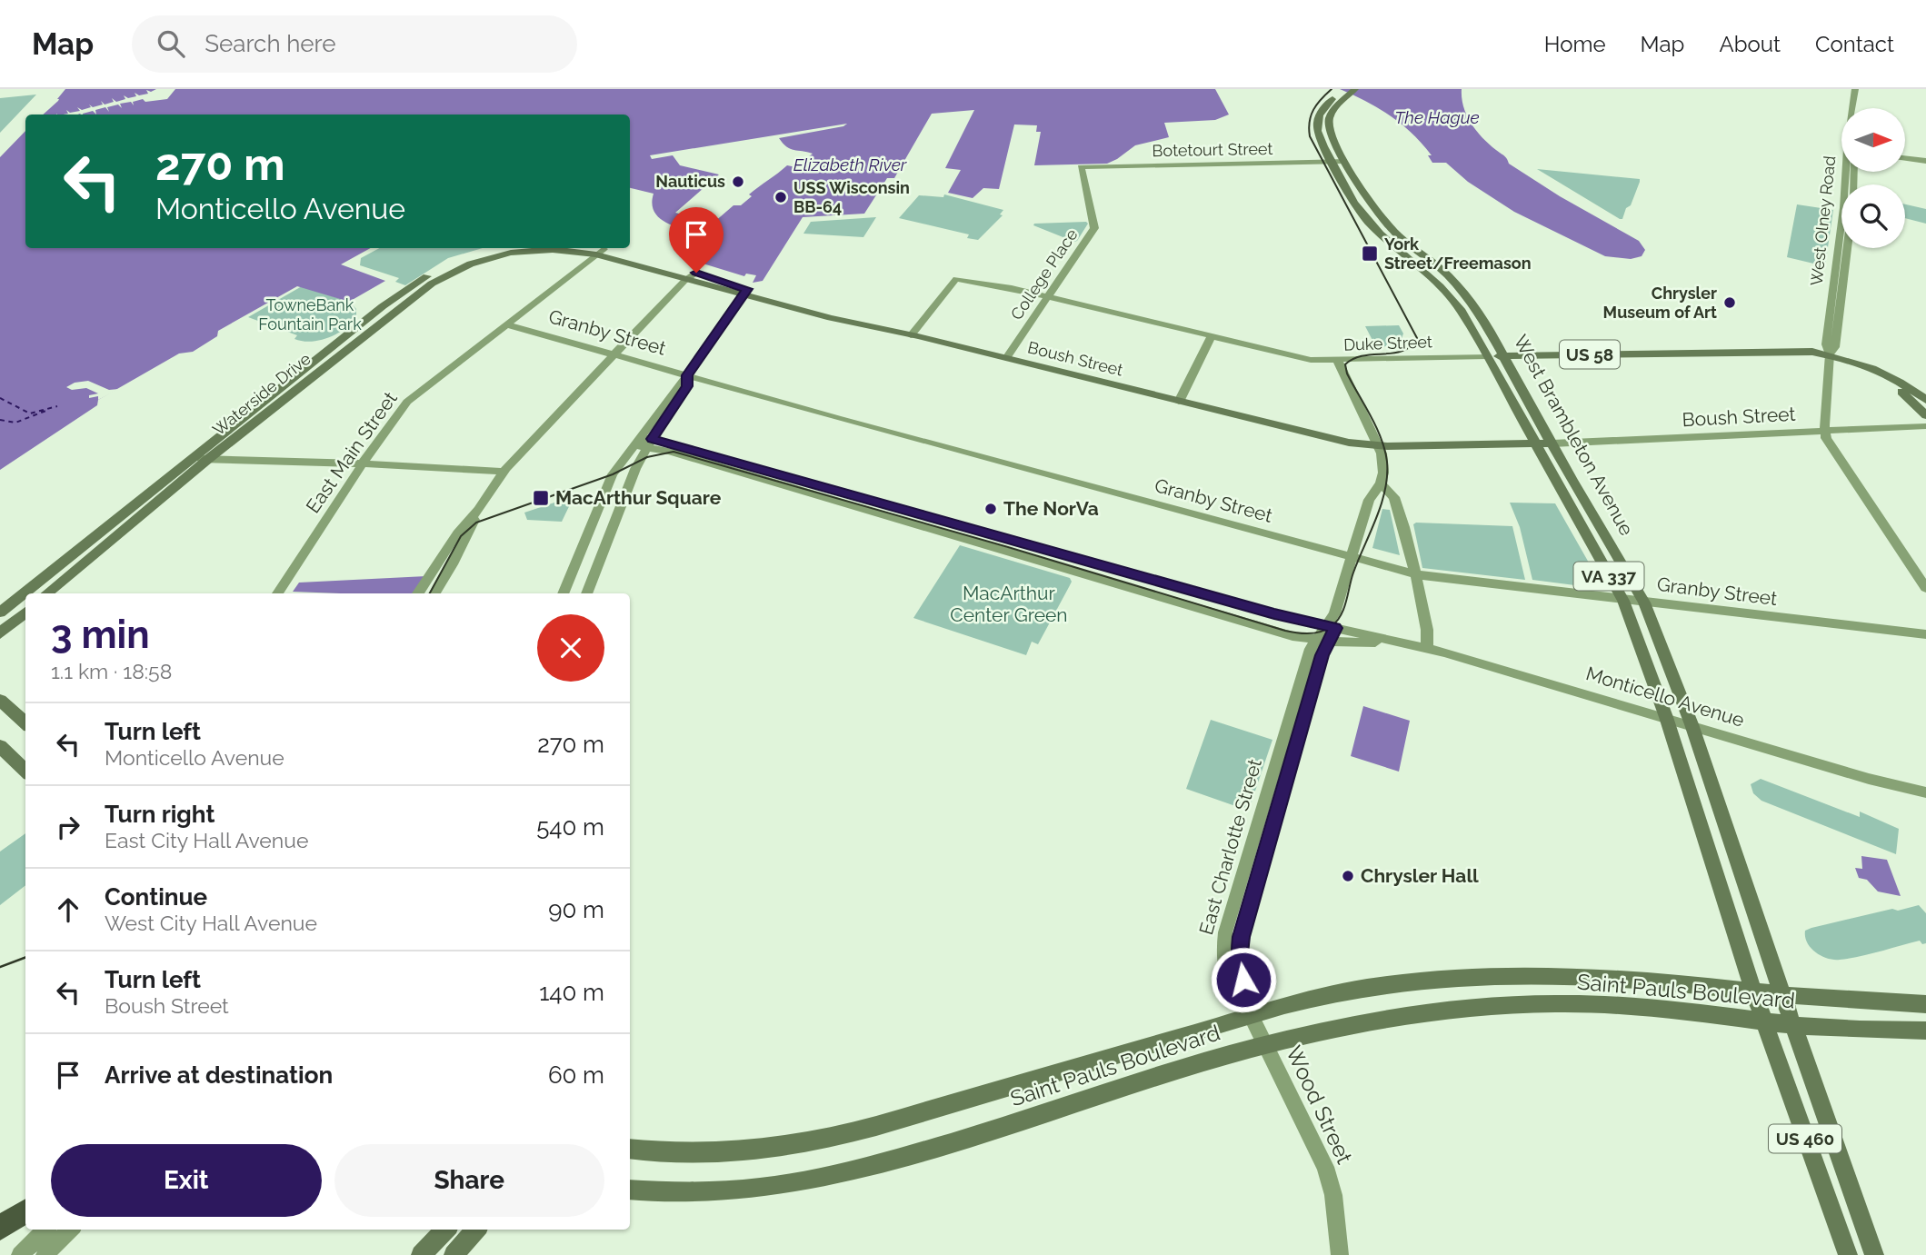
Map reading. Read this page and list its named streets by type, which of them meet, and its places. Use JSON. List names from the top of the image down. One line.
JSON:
{"streets":{"main road":["Duke Street","US 58","Boush Street","Waterside Drive","West Brambleton Avenue","VA 337","Saint Pauls Boulevard","US 460"],"street":["Botetourt Street","West Olney Road","College Place","Granby Street","East Main Street","Monticello Avenue","East Charlotte Street","Wood Street"]},"crossings":[["Botetourt Street","College Place"],["Botetourt Street","West Brambleton Avenue"],["West Olney Road","Duke Street"],["West Olney Road","US 58"],["West Olney Road","Boush Street"],["College Place","Duke Street"],["College Place","Boush Street"],["Granby Street","West Brambleton Avenue"],["Granby Street","East Main Street"],["Granby Street","East Charlotte Street"],["Duke Street","US 58"],["Duke Street","Boush Street"],["Duke Street","West Brambleton Avenue"],["Boush Street","Waterside Drive"],["Boush Street","West Brambleton Avenue"],["Boush Street","East Main Street"],["Waterside Drive","East Main Street"],["West Brambleton Avenue","VA 337"],["West Brambleton Avenue","Monticello Avenue"],["West Brambleton Avenue","Saint Pauls Boulevard"],["West Brambleton Avenue","US 460"],["VA 337","Saint Pauls Boulevard"],["VA 337","US 460"],["Monticello Avenue","East Charlotte Street"],["East Charlotte Street","Saint Pauls Boulevard"],["East Charlotte Street","Wood Street"],["Saint Pauls Boulevard","Wood Street"],["Saint Pauls Boulevard","US 460"]],"water":["The Hague","Elizabeth River"],"parks":["TowneBank Fountain Park","MacArthur Center Green"],"places":{"other":["Nauticus","USS Wisconsin BB-64","Chrysler Museum of Art","The NorVa","Chrysler Hall"],"transit":["York Street/Freemason","MacArthur Square"]},"north":"right","page":{"header":"Map","search":"Search here","nav":["Home","Map","About","Contact"],"turn":["270 m","Monticello Avenue"],"heading":["3 min","1.1 km · 18:58"],"list":[{"name":"Turn left","note":"Monticello Avenue","value":"270 m"},{"name":"Turn right","note":"East City Hall Avenue","value":"540 m"},{"name":"Continue","note":"West City Hall Avenue","value":"90 m"},{"name":"Turn left","note":"Boush Street","value":"140 m"},{"name":"Arrive at destination","value":"60 m"}],"buttons":["Exit","Share"]}}
